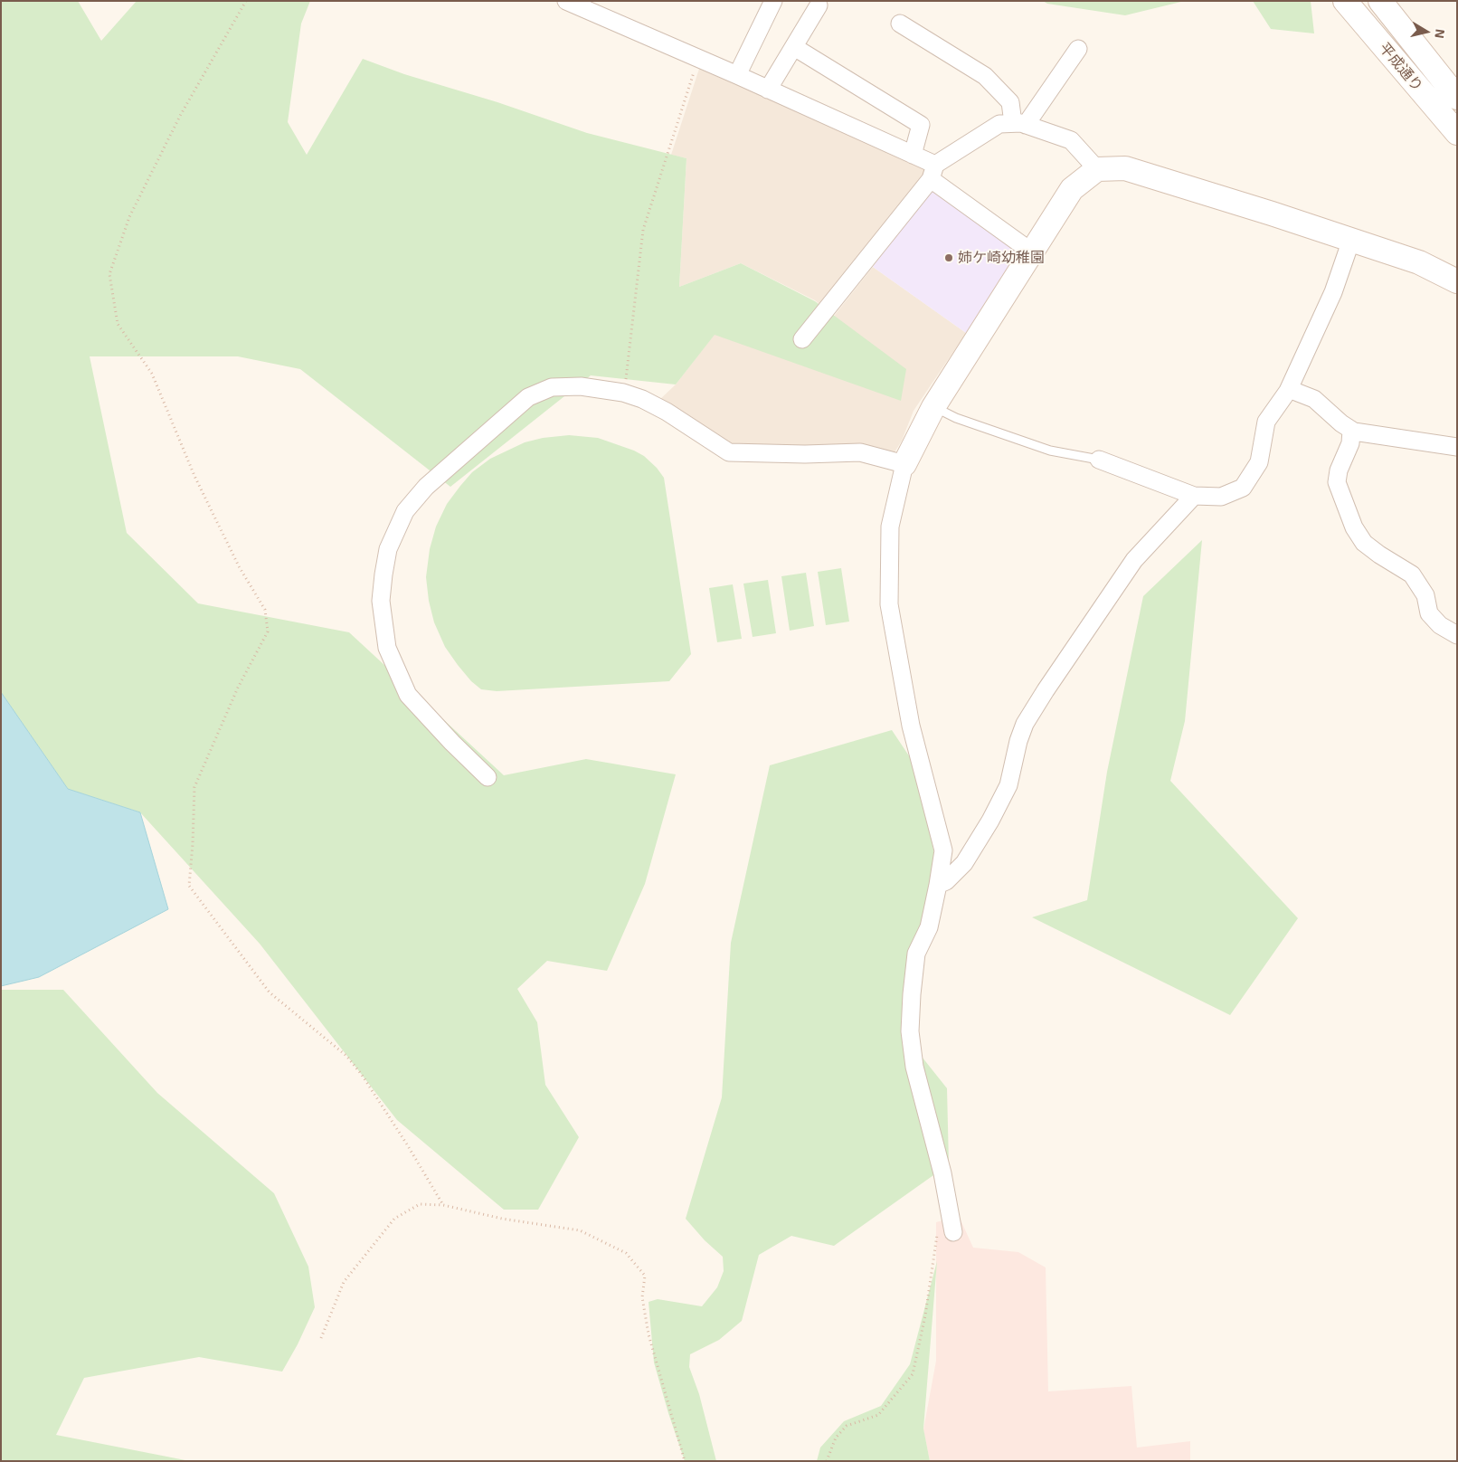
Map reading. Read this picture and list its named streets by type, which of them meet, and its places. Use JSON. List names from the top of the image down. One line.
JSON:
{"streets":{"street":["平成通り"]},"places":["姉ケ崎幼稚園"],"north":"right"}
